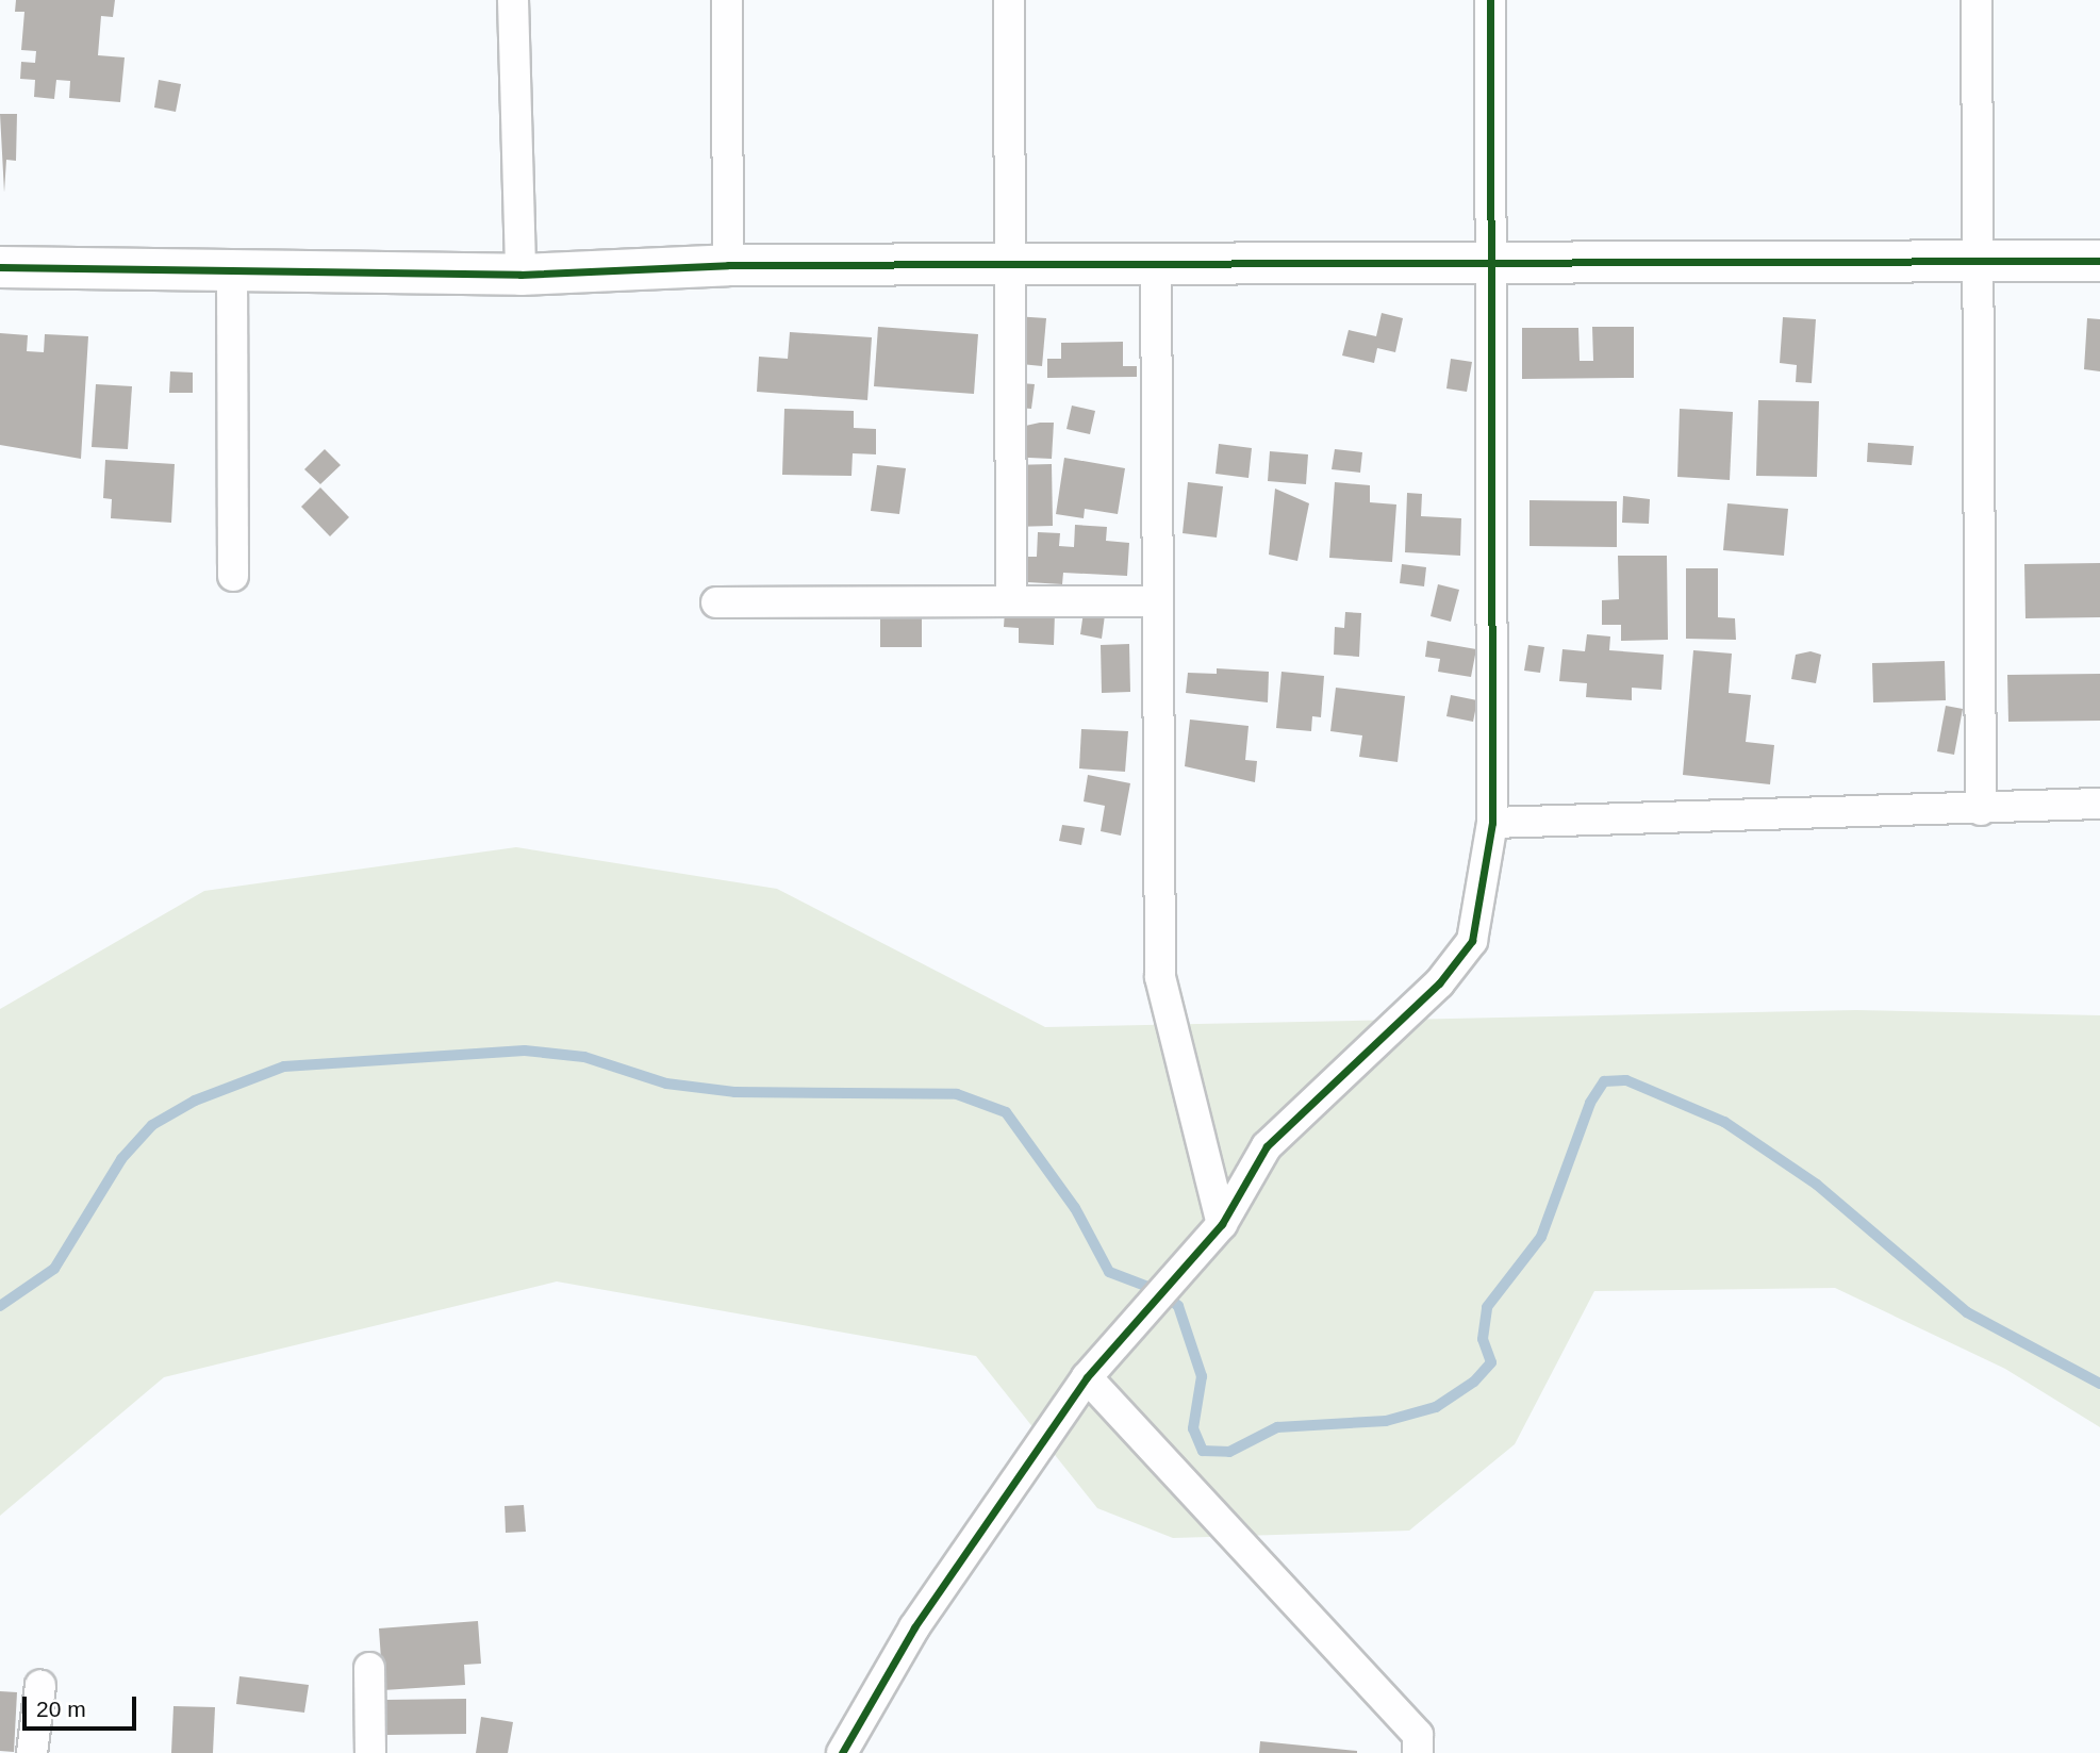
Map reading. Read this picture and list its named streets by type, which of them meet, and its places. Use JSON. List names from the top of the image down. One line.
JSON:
{"scale_bar":"20 m"}
